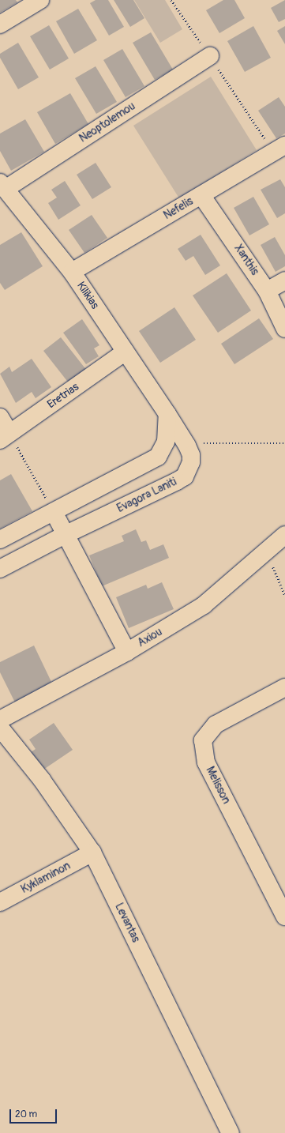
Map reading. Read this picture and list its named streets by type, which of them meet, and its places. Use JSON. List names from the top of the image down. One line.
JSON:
{"streets":{"street":["Neoptolemou","Nefelis","Xanthis","Kilikias","Eretrias","Evagora Laniti","Axiou","Melisson","Kyklaminon","Levantas"]},"crossings":[["Neoptolemou","Kilikias"],["Nefelis","Xanthis"],["Nefelis","Kilikias"],["Kilikias","Eretrias"],["Kilikias","Evagora Laniti"],["Kyklaminon","Levantas"]],"scale_bar":"20 m"}
